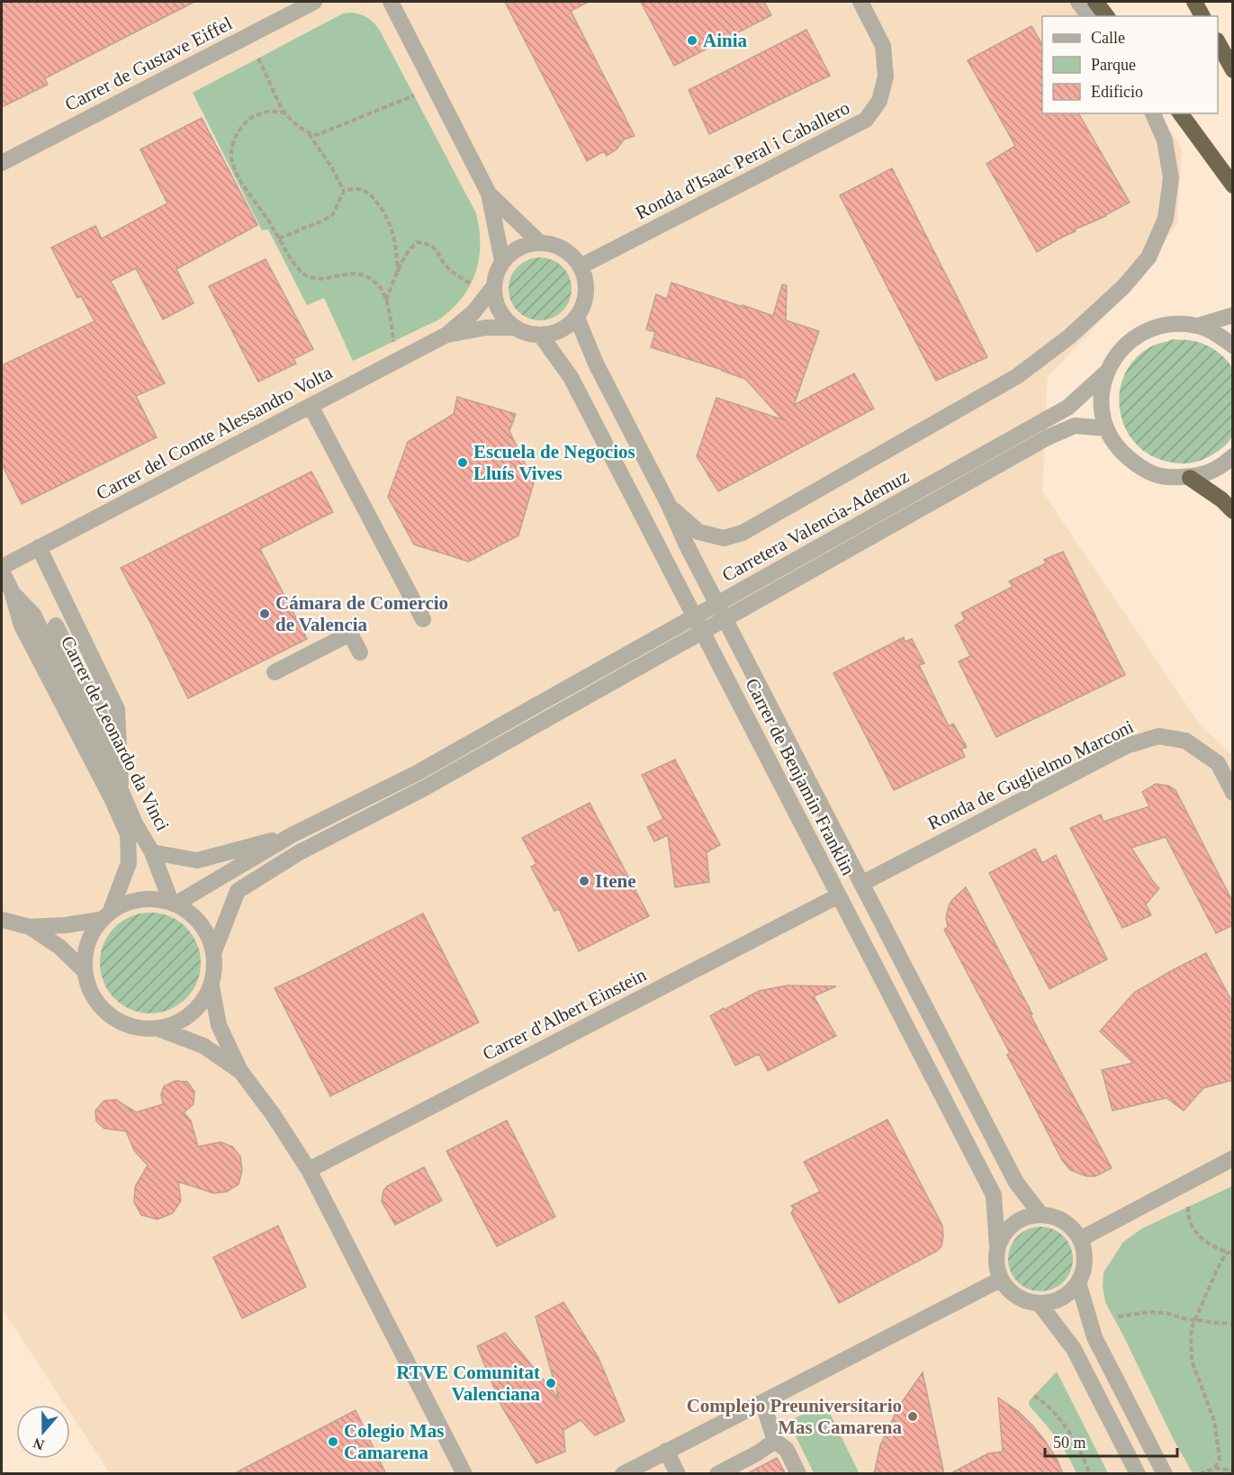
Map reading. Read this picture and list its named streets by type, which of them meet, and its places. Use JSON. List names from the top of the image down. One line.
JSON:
{"streets":{"street":["Carrer de Gustave Eiffel","Ronda d'Isaac Peral i Caballero","Carrer del Comte Alessandro Volta","Carretera Valencia-Ademuz","Carrer de Leonardo da Vinci","Ronda de Guglielmo Marconi","Carrer de Benjamin Franklin","Carrer d'Albert Einstein"]},"crossings":[["Ronda d'Isaac Peral i Caballero","Carrer del Comte Alessandro Volta"],["Ronda d'Isaac Peral i Caballero","Carrer de Benjamin Franklin"],["Carrer del Comte Alessandro Volta","Carrer de Benjamin Franklin"],["Carretera Valencia-Ademuz","Carrer de Leonardo da Vinci"],["Ronda de Guglielmo Marconi","Carrer de Benjamin Franklin"],["Carrer de Benjamin Franklin","Carrer d'Albert Einstein"]],"places":["Ainia","Escuela de Negocios Lluís Vives","Cámara de Comercio de Valencia","Itene","RTVE Comunitat Valenciana","Complejo Preuniversitario Mas Camarena","Colegio Mas Camarena"],"legend":["Calle","Parque","Edificio"],"scale_bar":"50 m","north":"bottom"}
